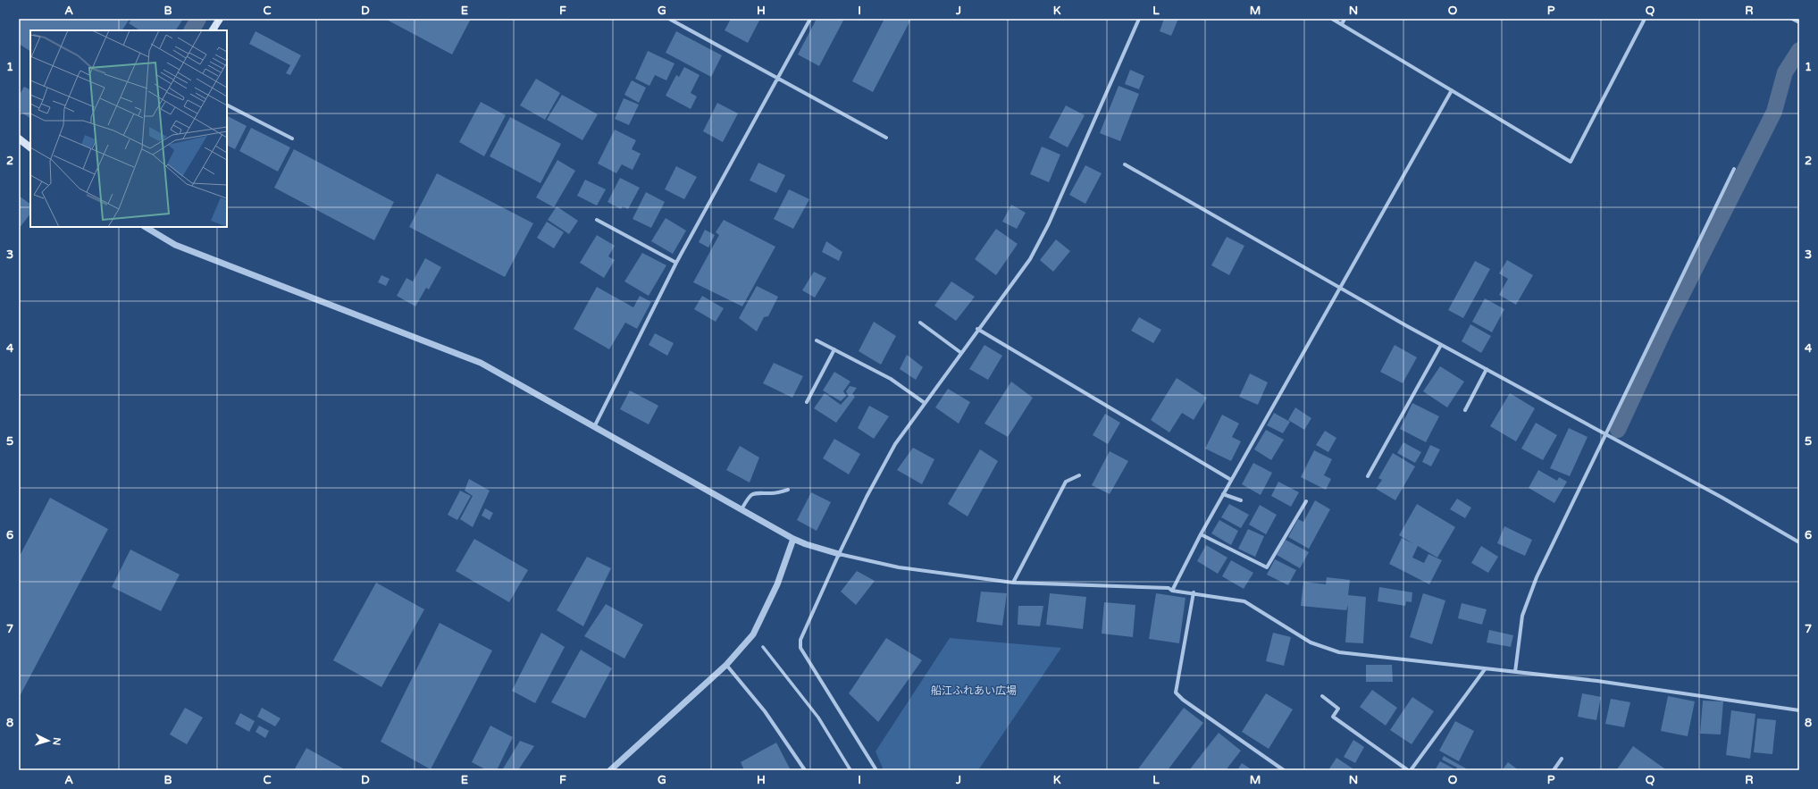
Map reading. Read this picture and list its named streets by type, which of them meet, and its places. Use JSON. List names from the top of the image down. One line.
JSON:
{"parks":["船江ふれあい広場"],"north":"right","grid":{"columns":["A","B","C","D","E","F","G","H","I","J","K","L","M","N","O","P","Q","R"],"rows":["1","2","3","4","5","6","7","8"]}}
